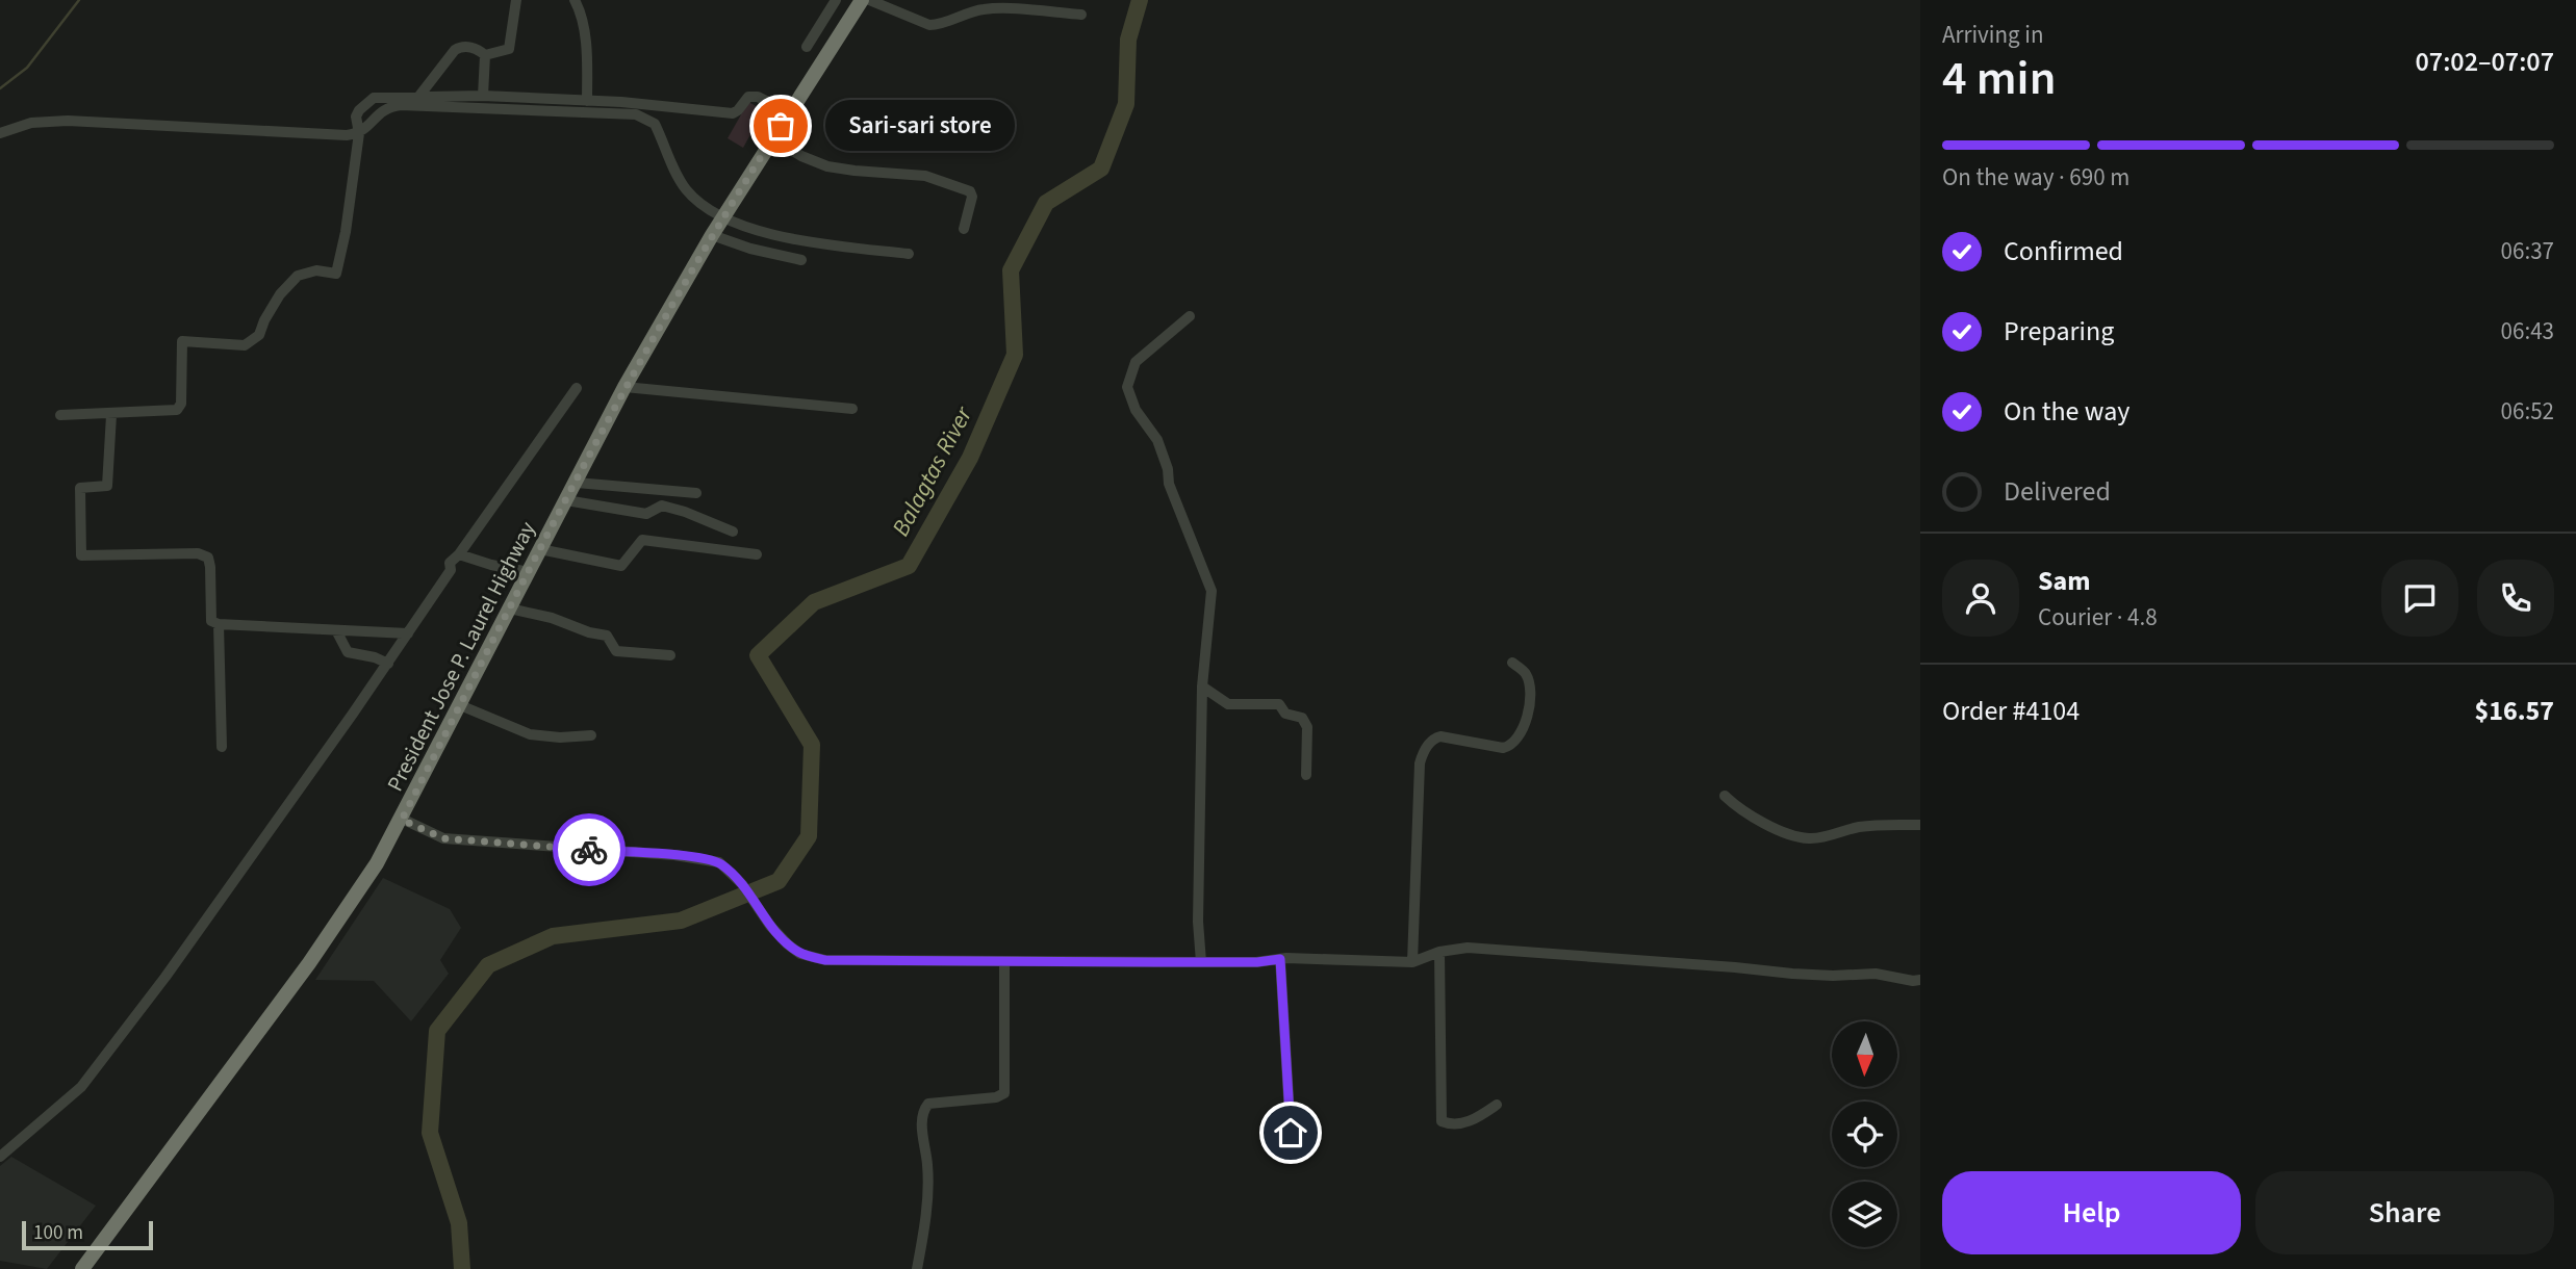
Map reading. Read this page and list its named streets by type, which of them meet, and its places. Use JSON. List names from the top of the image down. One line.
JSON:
{"streets":{"highway":["President Jose P. Laurel Highway"]},"water":["Balagtas River"],"places":["Sari-sari store"],"scale_bar":"100 m","north":"bottom","page":{"heading":["4 min","Arriving in","07:02–07:07"],"panel":["Sam","Courier · 4.8","Order #4104","$16.57"],"bubble":"Sari-sari store","bar":"On the way · 690 m","list":[["Confirmed","06:37"],["Preparing","06:43"],["On the way","06:52"],"Delivered"],"buttons":["Help","Share"],"scale":"100 m"}}
